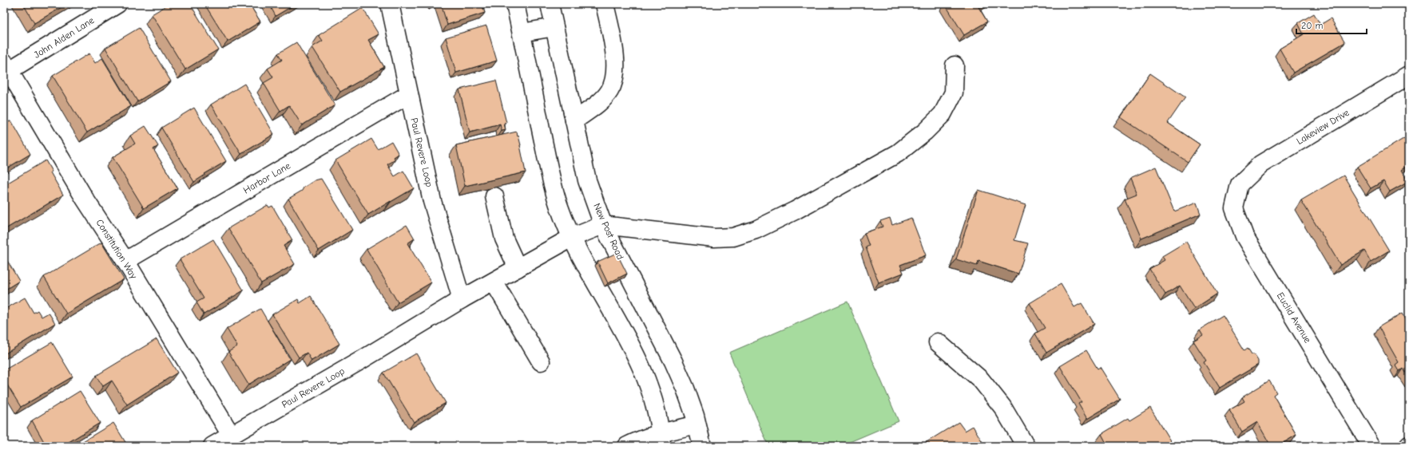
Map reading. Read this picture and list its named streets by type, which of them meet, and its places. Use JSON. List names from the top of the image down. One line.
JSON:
{"streets":{"street":["John Alden Lane","Lakeview Drive","Paul Revere Loop","Harbor Lane","New Post Road","Constitution Way","Euclid Avenue"]},"crossings":[["John Alden Lane","Constitution Way"],["Lakeview Drive","Euclid Avenue"],["Paul Revere Loop","Harbor Lane"],["Paul Revere Loop","New Post Road"],["Paul Revere Loop","Constitution Way"],["Harbor Lane","Constitution Way"]],"scale_bar":"20 m"}
